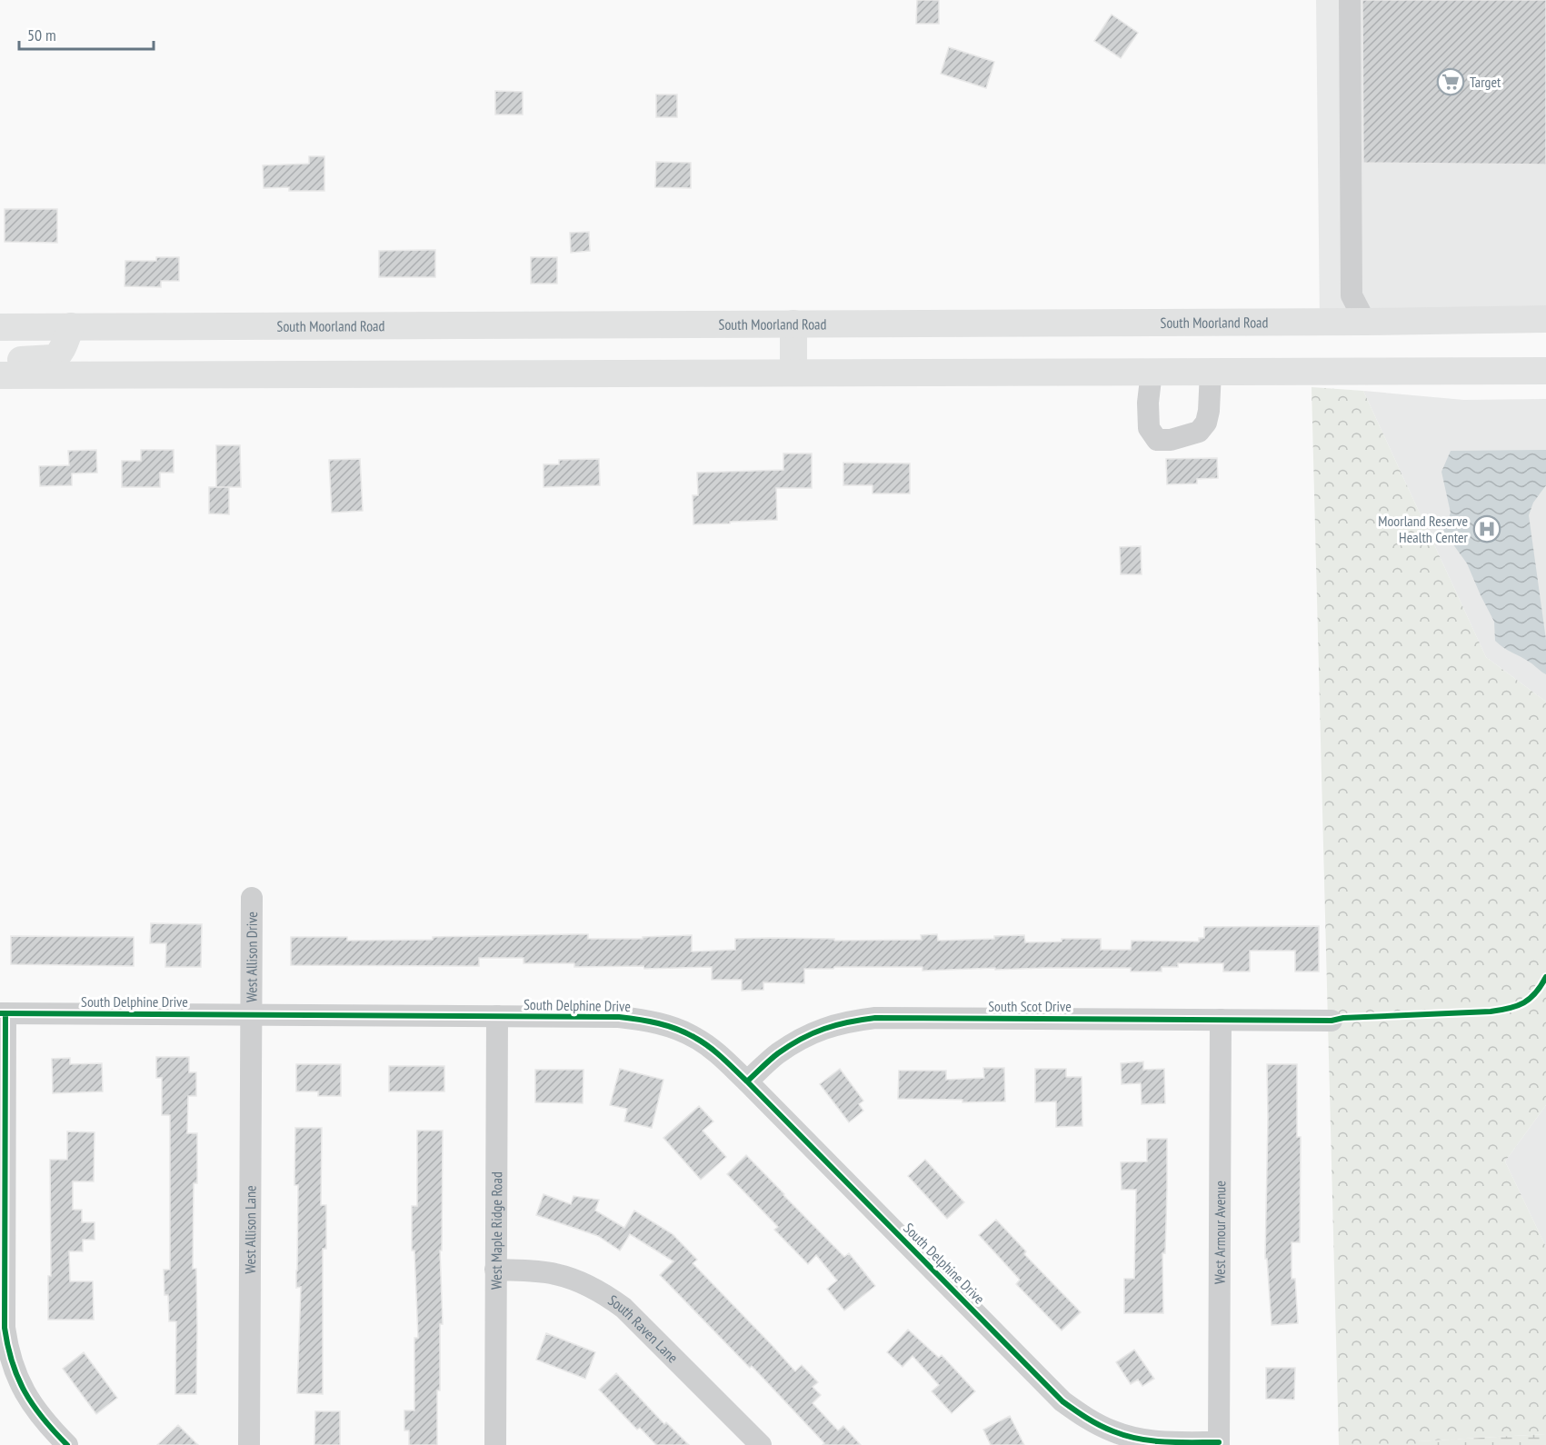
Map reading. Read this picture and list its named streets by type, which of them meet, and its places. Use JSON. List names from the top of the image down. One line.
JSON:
{"streets":{"main road":["South Moorland Road"],"street":["West Allison Drive","South Delphine Drive","South Scot Drive","West Allison Lane","West Maple Ridge Road","West Armour Avenue","South Raven Lane"]},"crossings":[["West Allison Drive","South Delphine Drive"],["West Allison Drive","West Allison Lane"],["South Delphine Drive","South Scot Drive"],["South Delphine Drive","West Allison Lane"],["South Delphine Drive","West Maple Ridge Road"],["South Delphine Drive","West Armour Avenue"],["South Scot Drive","West Armour Avenue"],["West Maple Ridge Road","South Raven Lane"]],"places":{"supermarket":["Target"],"hospital":["Moorland Reserve Health Center"]},"scale_bar":"50 m"}
